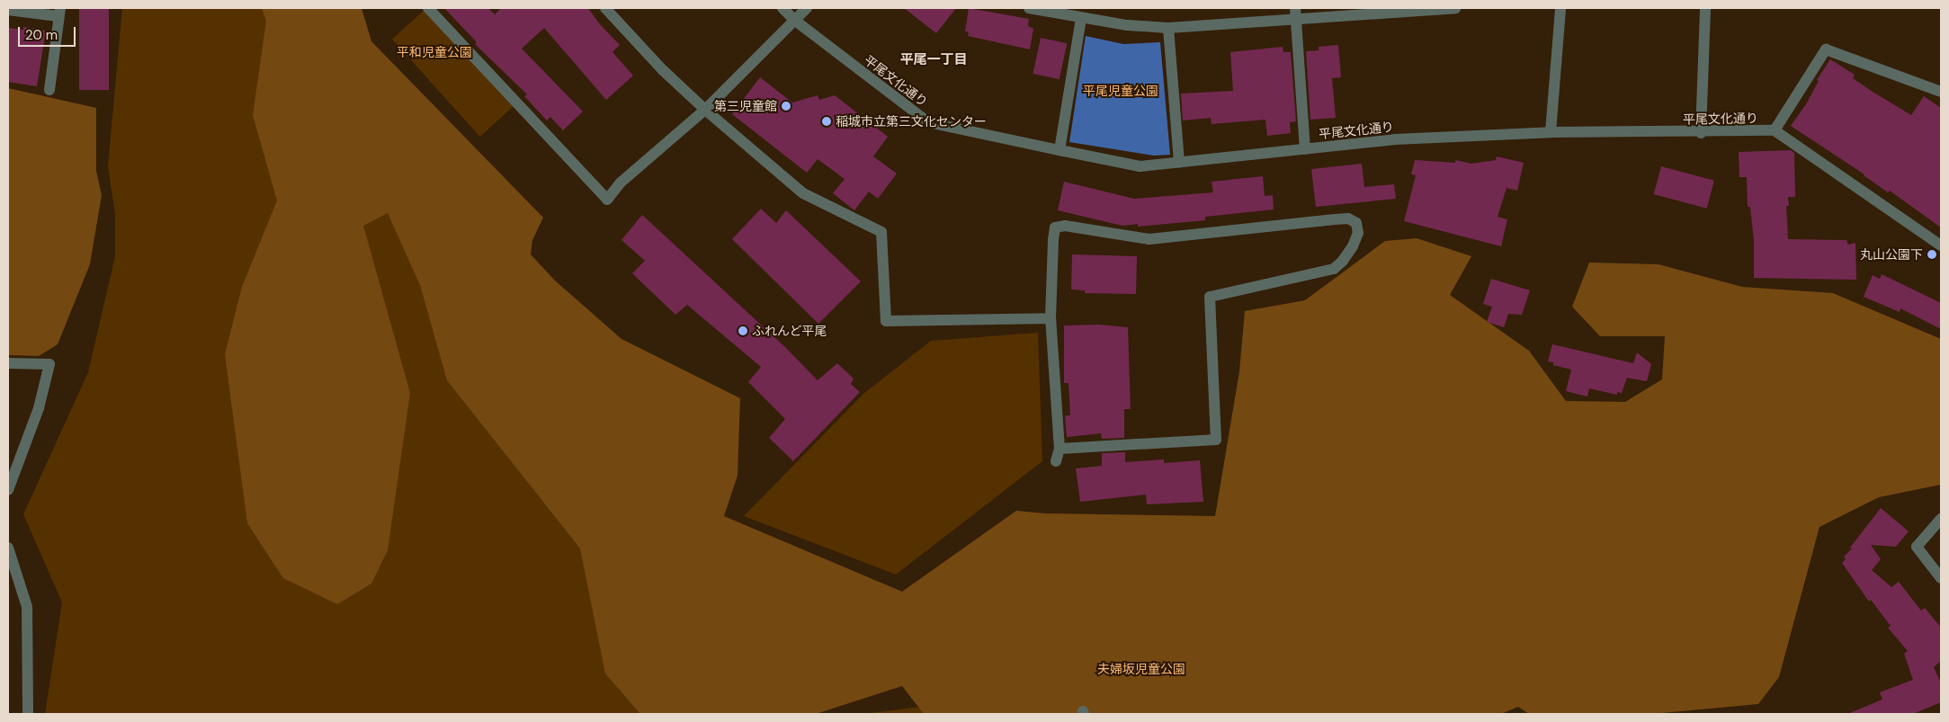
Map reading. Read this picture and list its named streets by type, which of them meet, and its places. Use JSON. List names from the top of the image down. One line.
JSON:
{"streets":{"street":["平尾文化通り"]},"districts":["平尾一丁目"],"parks":["平和児童公園","平尾児童公園","夫婦坂児童公園"],"places":["第三児童館","稲城市立第三文化センター","丸山公園下","ふれんど平尾"],"scale_bar":"20 m"}
